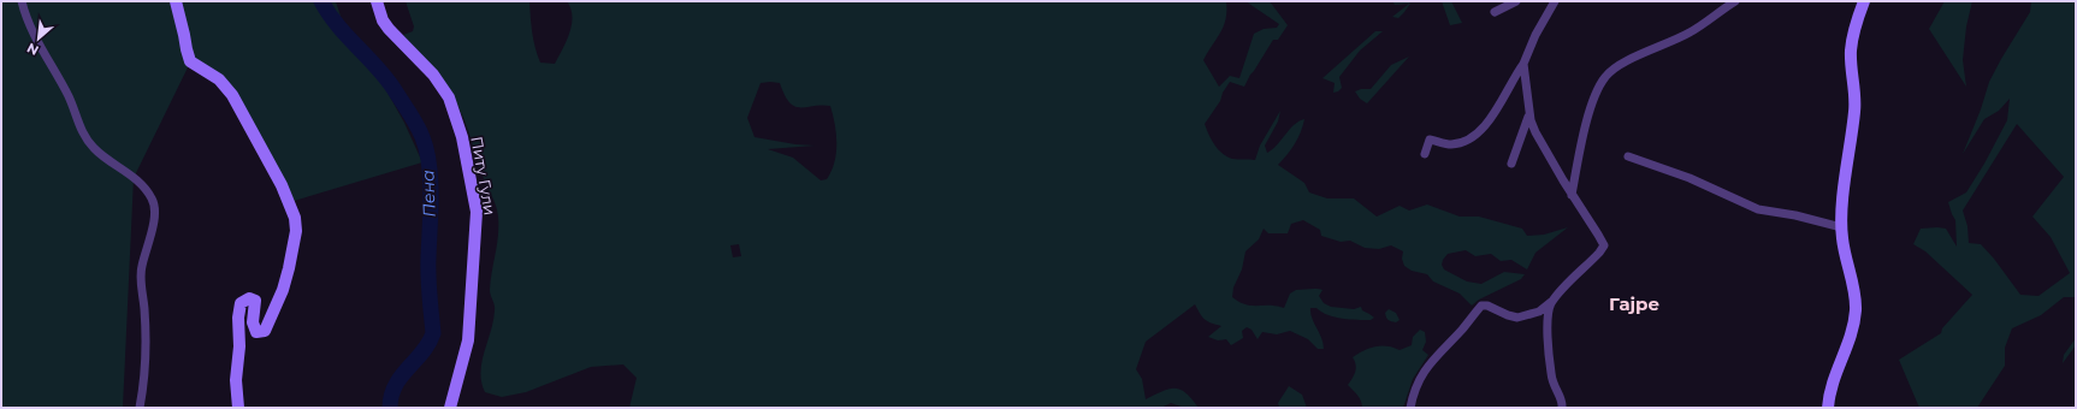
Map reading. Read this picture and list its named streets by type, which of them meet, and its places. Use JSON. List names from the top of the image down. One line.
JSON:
{"streets":{"street":["Питу Гули"]},"districts":["Гајре"],"water":["Пена"],"north":"bottom left"}
